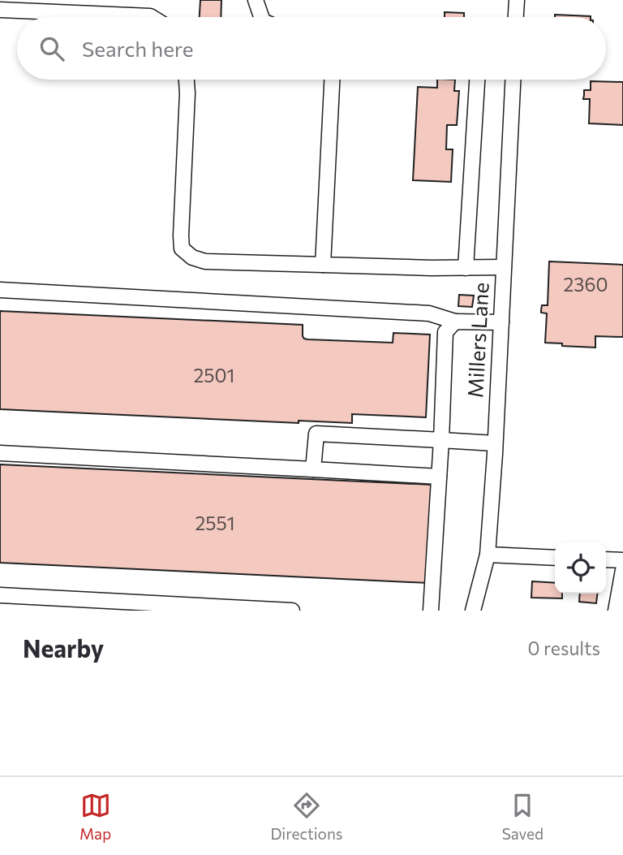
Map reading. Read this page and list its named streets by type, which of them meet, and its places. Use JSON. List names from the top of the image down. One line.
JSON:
{"streets":{"street":["Millers Lane"]},"house_numbers":["2360","2501","2551"],"page":{"search":"Search here","heading":["Nearby","0 results"],"nav":["Map","Directions","Saved"]}}
